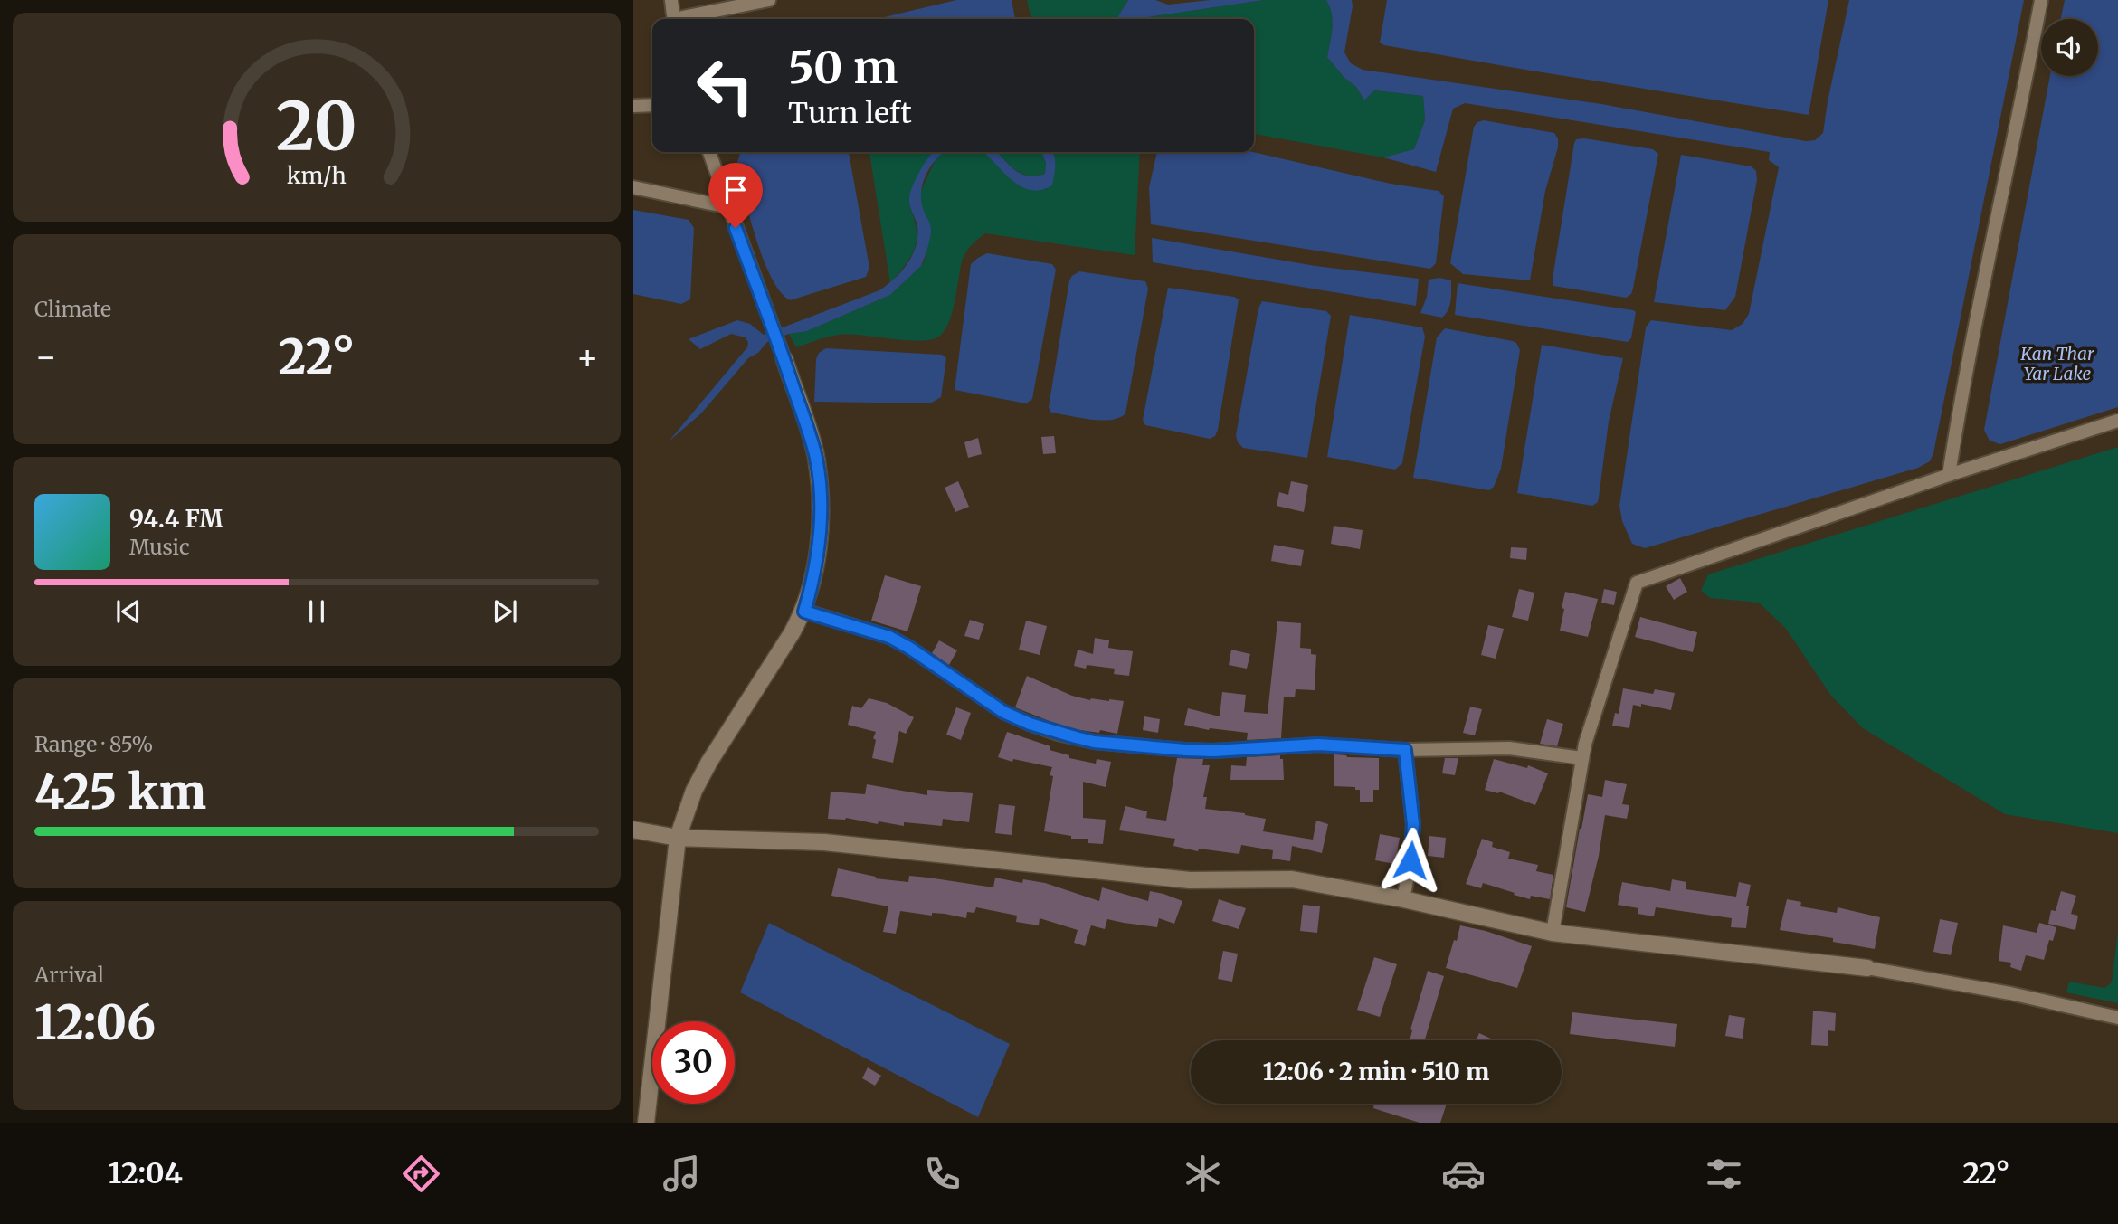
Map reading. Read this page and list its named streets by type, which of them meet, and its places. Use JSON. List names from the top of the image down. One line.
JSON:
{"water":["Kan Thar Yar Lake"],"page":{"turn":["50 m","Turn left"],"tile":["Climate",["Range · 85%","425 km"],["Arrival","12:06"]],"heat":["−","22°","+"],"song":["94.4 FM","Music"],"limit":"30","trip":"12:06 · 2 min · 510 m","tabs":["12:04","22°"],"gauge":["20","km/h"]}}
